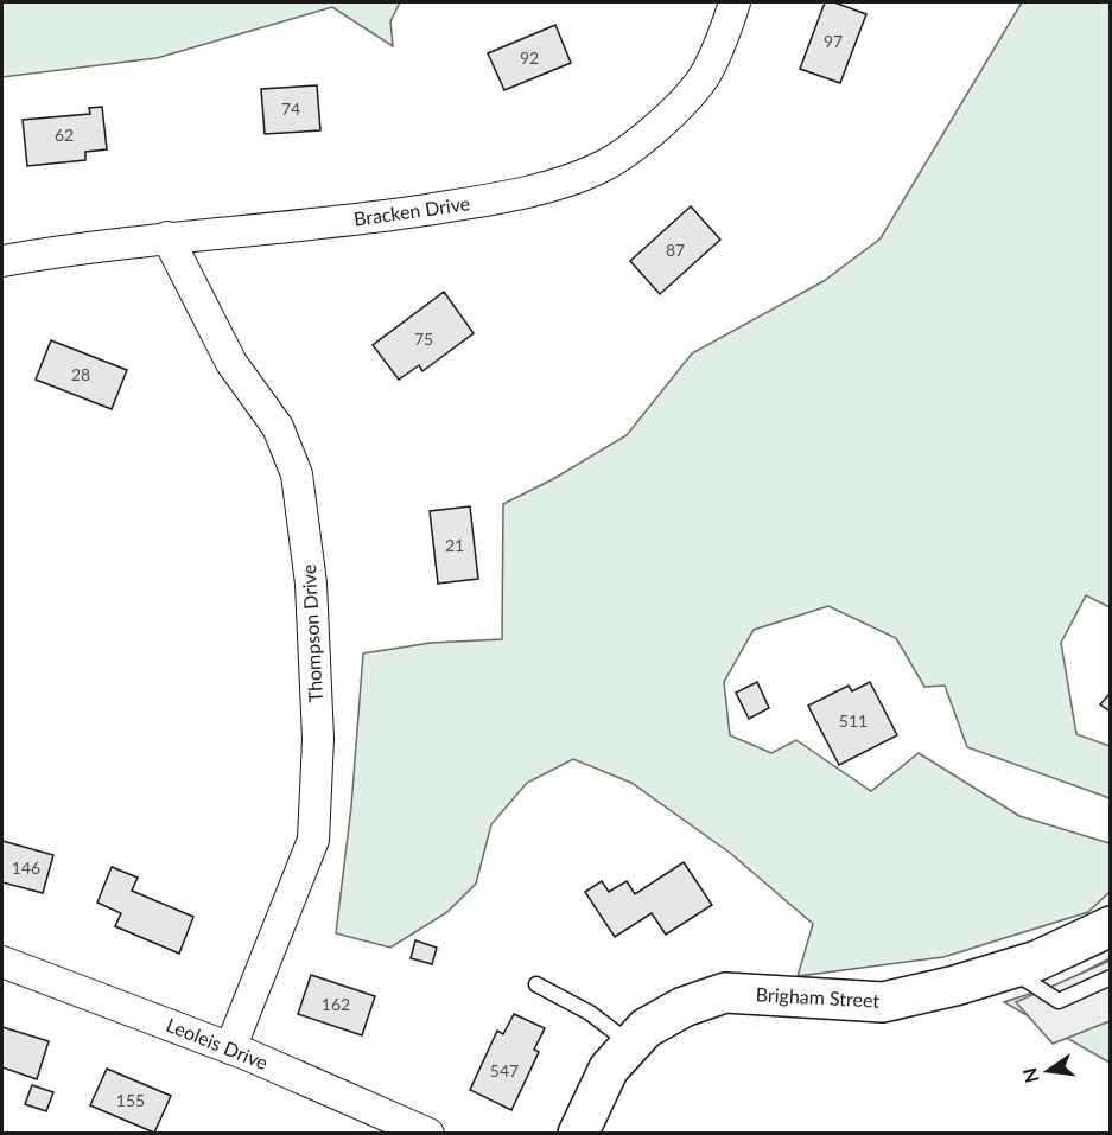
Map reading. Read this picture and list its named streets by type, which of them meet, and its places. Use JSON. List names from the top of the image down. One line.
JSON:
{"streets":{"street":["Bracken Drive","Thompson Drive","Brigham Street","Leoleis Drive"]},"crossings":[["Bracken Drive","Thompson Drive"],["Thompson Drive","Leoleis Drive"]],"house_numbers":["97","92","74","62","87","75","28","21","511","146","162","547","155"],"north":"left"}
